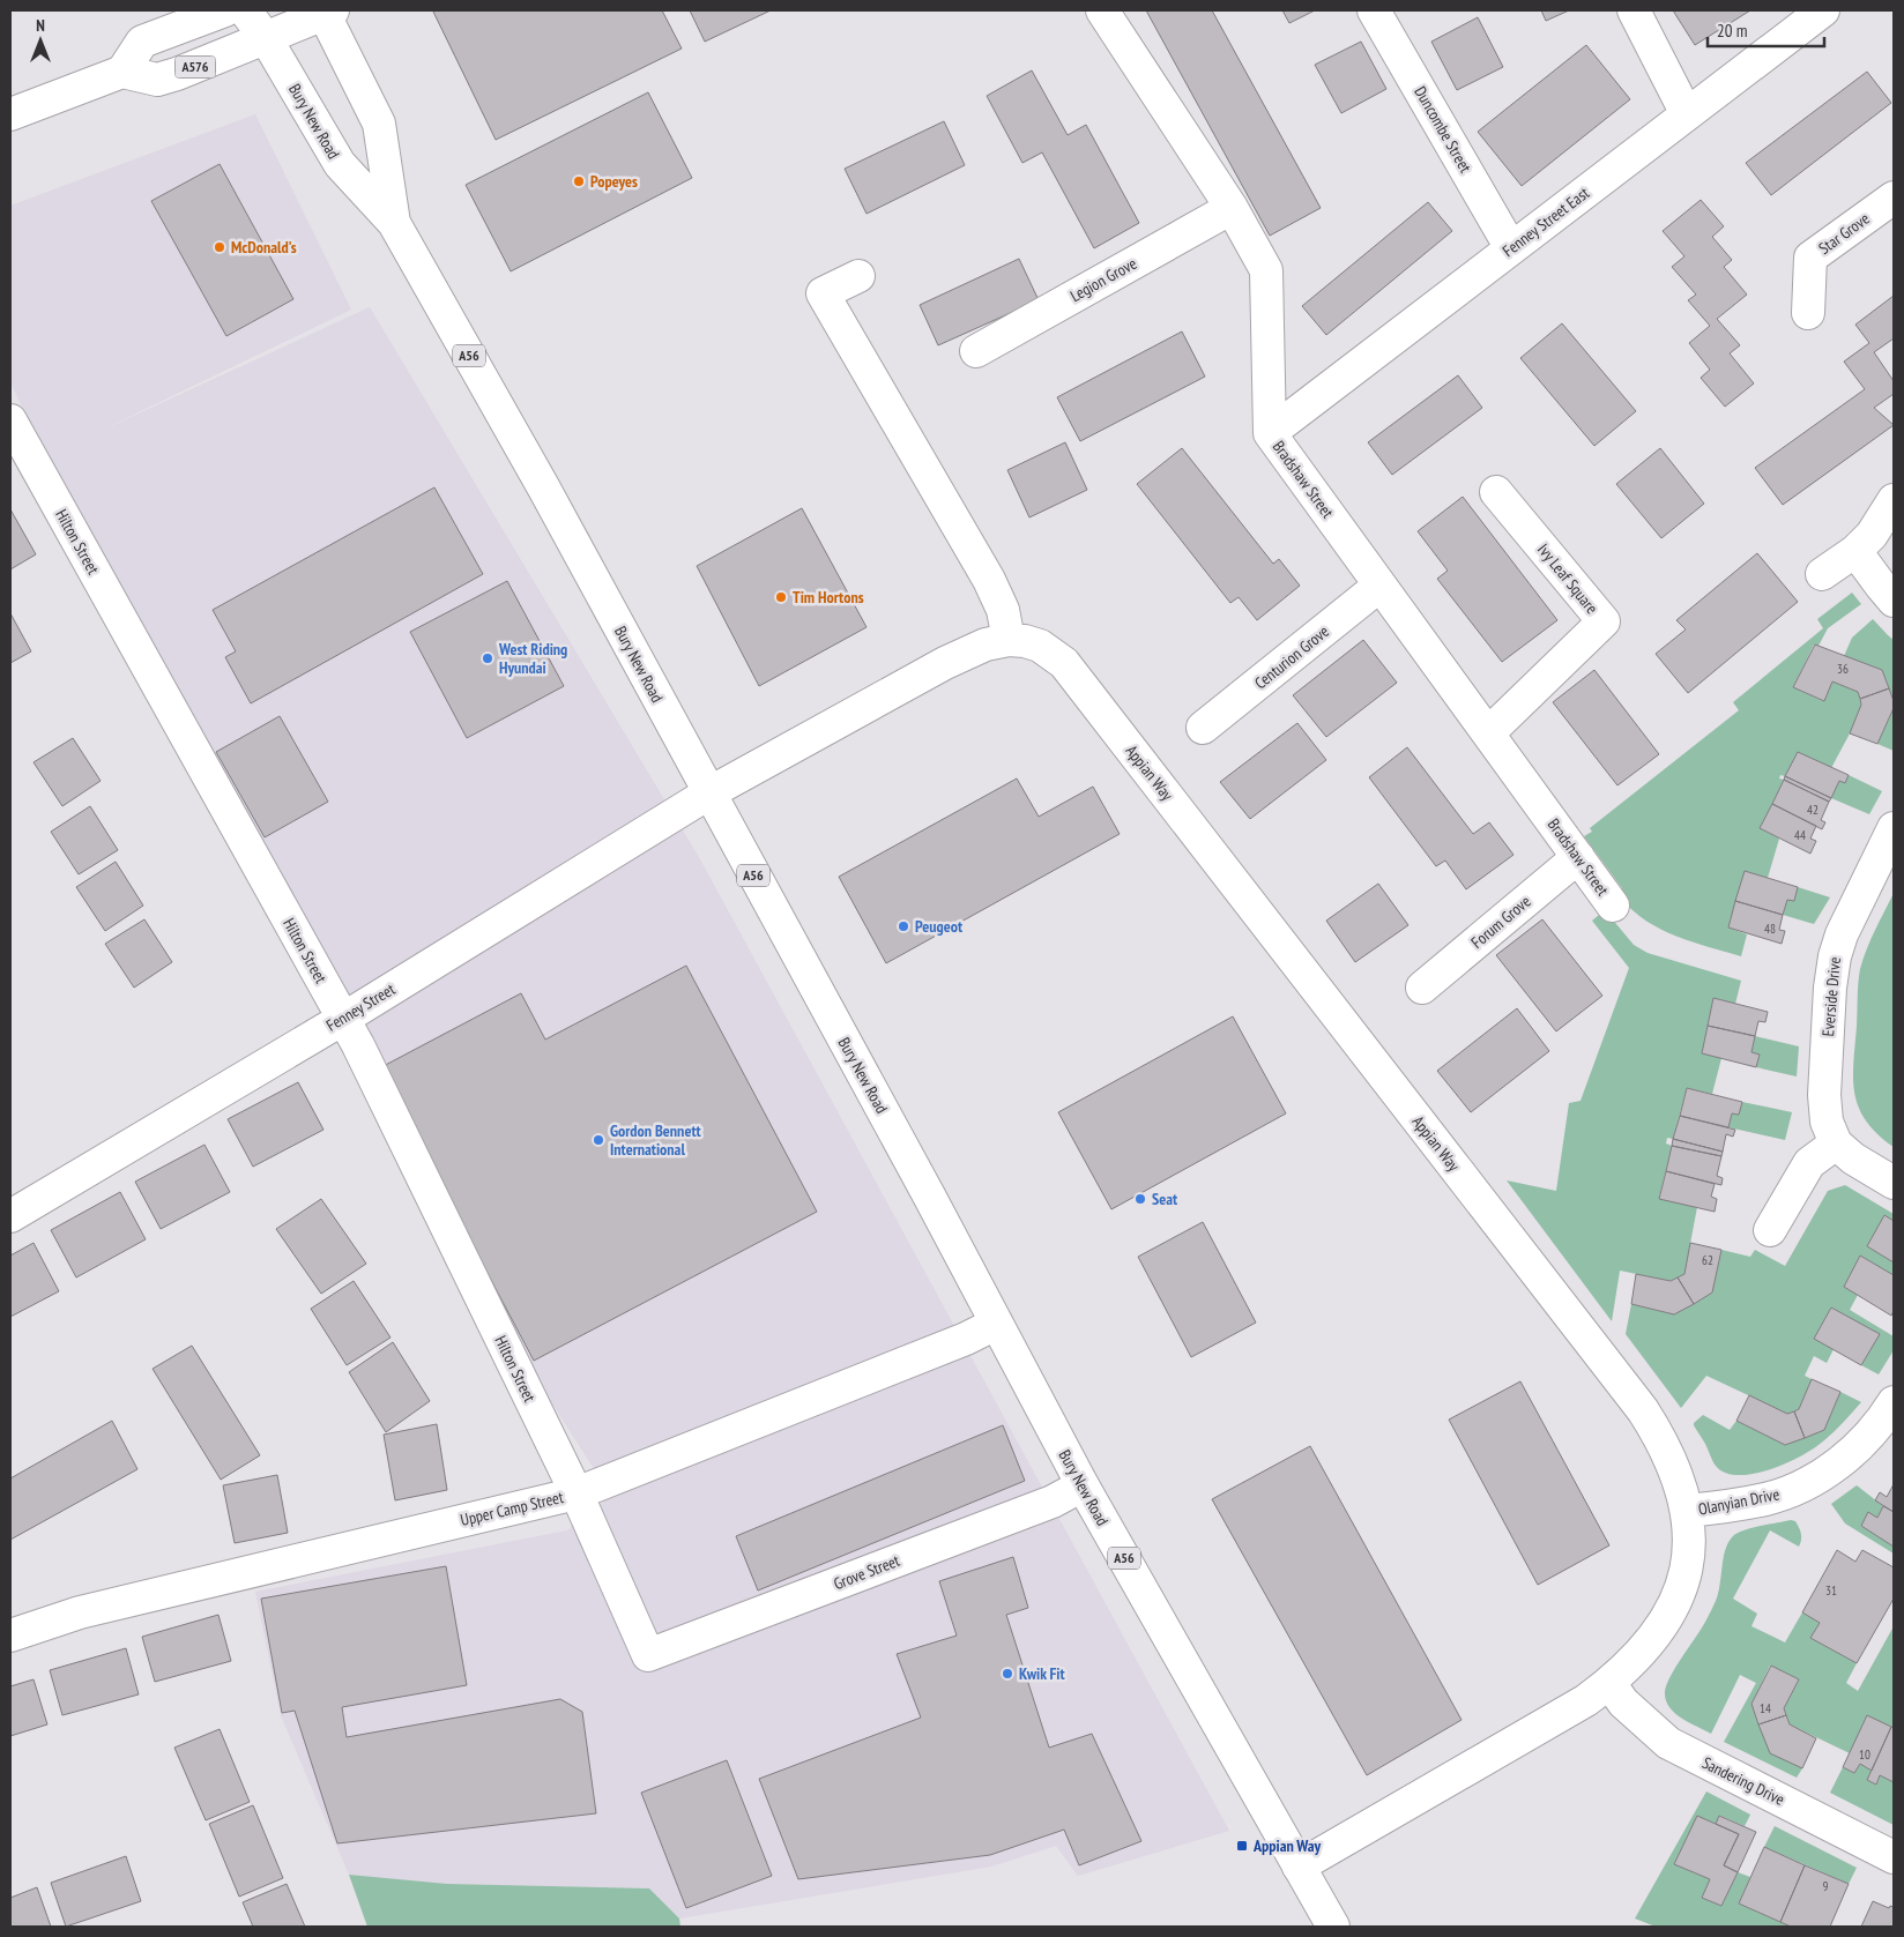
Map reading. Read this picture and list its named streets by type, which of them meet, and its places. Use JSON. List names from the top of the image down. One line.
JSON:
{"streets":{"main road":["A576","Bury New Road","Duncombe Street","Fenney Street East","Star Grove","Legion Grove","A56","Bradshaw Street","Hilton Street","Ivy Leaf Square","Centurion Grove","Appian Way","Forum Grove","Everside Drive","Fenney Street","Olanyian Drive","Upper Camp Street","Grove Street","Sandering Drive"]},"crossings":[["A576","Bury New Road"],["Bury New Road","Appian Way"],["Bury New Road","Fenney Street"],["Bury New Road","Upper Camp Street"],["Bury New Road","Grove Street"],["Duncombe Street","Fenney Street East"],["Fenney Street East","Bradshaw Street"],["Legion Grove","Bradshaw Street"],["Bradshaw Street","Ivy Leaf Square"],["Bradshaw Street","Centurion Grove"],["Bradshaw Street","Forum Grove"],["Hilton Street","Fenney Street"],["Hilton Street","Upper Camp Street"],["Hilton Street","Grove Street"],["Appian Way","Fenney Street"],["Appian Way","Olanyian Drive"],["Appian Way","Sandering Drive"]],"places":{"other":["Popeyes","McDonald's","Tim Hortons","West Riding Hyundai","Peugeot","Gordon Bennett International","Seat","Kwik Fit"],"transit":["Appian Way"]},"house_numbers":["36","42","44","48","62","31","14","10","9"],"scale_bar":"20 m","north":"top"}
